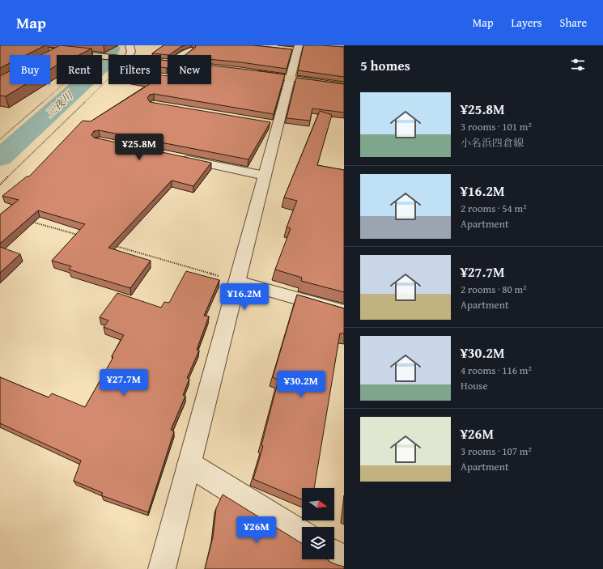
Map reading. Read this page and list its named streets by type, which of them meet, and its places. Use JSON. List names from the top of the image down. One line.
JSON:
{"water":["三夜川"],"north":"right","page":{"header":"Map","nav":["Map","Layers","Share"],"heading":"5 homes","chip":["Buy","Rent","Filters","New"],"list":[{"name":"¥25.8M","note":"3 rooms · 101 m² · 小名浜四倉線"},{"name":"¥16.2M","note":"2 rooms · 54 m² · Apartment"},{"name":"¥27.7M","note":"2 rooms · 80 m² · Apartment"},{"name":"¥30.2M","note":"4 rooms · 116 m² · House"},{"name":"¥26M","note":"3 rooms · 107 m² · Apartment"}],"price":["¥25.8M","¥16.2M","¥27.7M","¥30.2M","¥26M"]}}
